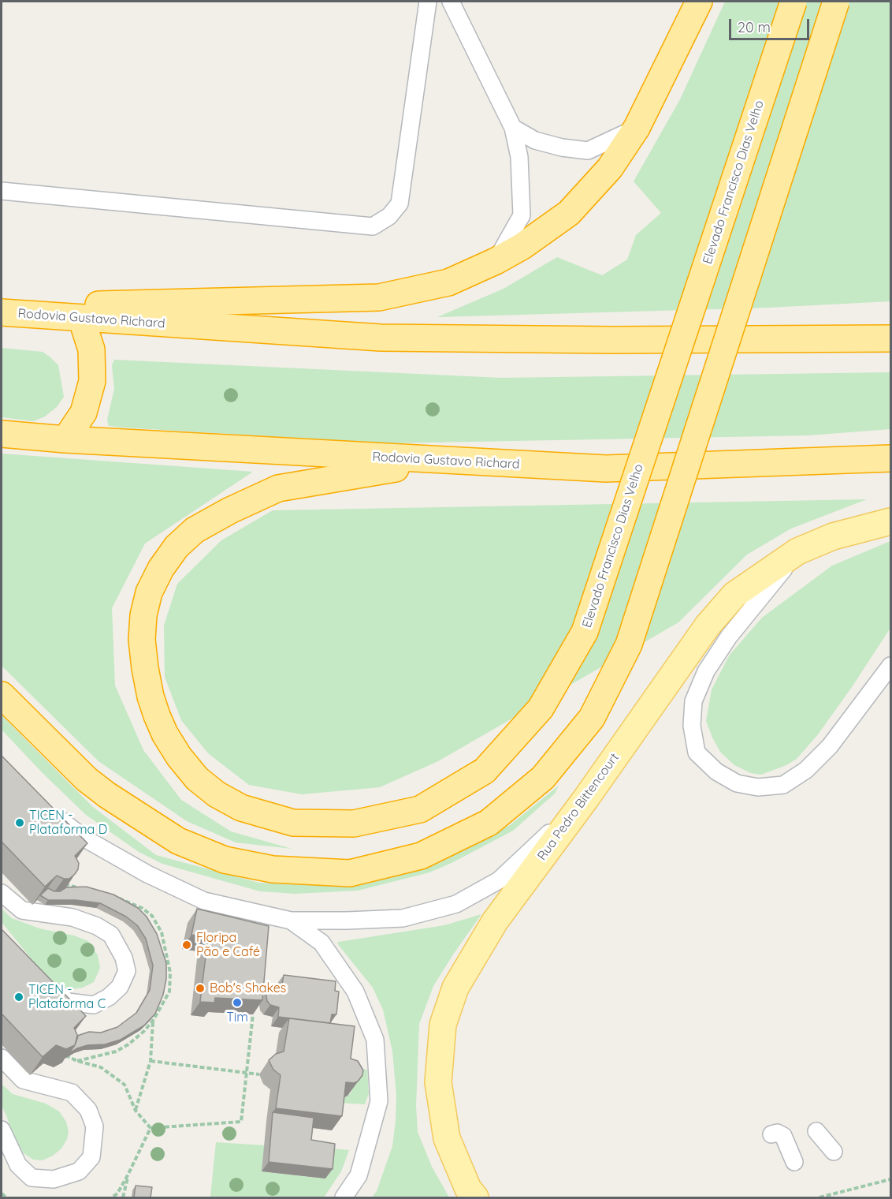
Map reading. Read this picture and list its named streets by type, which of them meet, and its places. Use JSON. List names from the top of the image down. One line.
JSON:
{"streets":{"highway":["Elevado Francisco Dias Velho","Rodovia Gustavo Richard"],"main road":["Rua Pedro Bittencourt"]},"crossings":[["Elevado Francisco Dias Velho","Rodovia Gustavo Richard"]],"places":["TICEN - Plataforma D","Floripa Pão e Café","Bob's Shakes","TICEN - Plataforma C","Tim"],"scale_bar":"20 m"}
